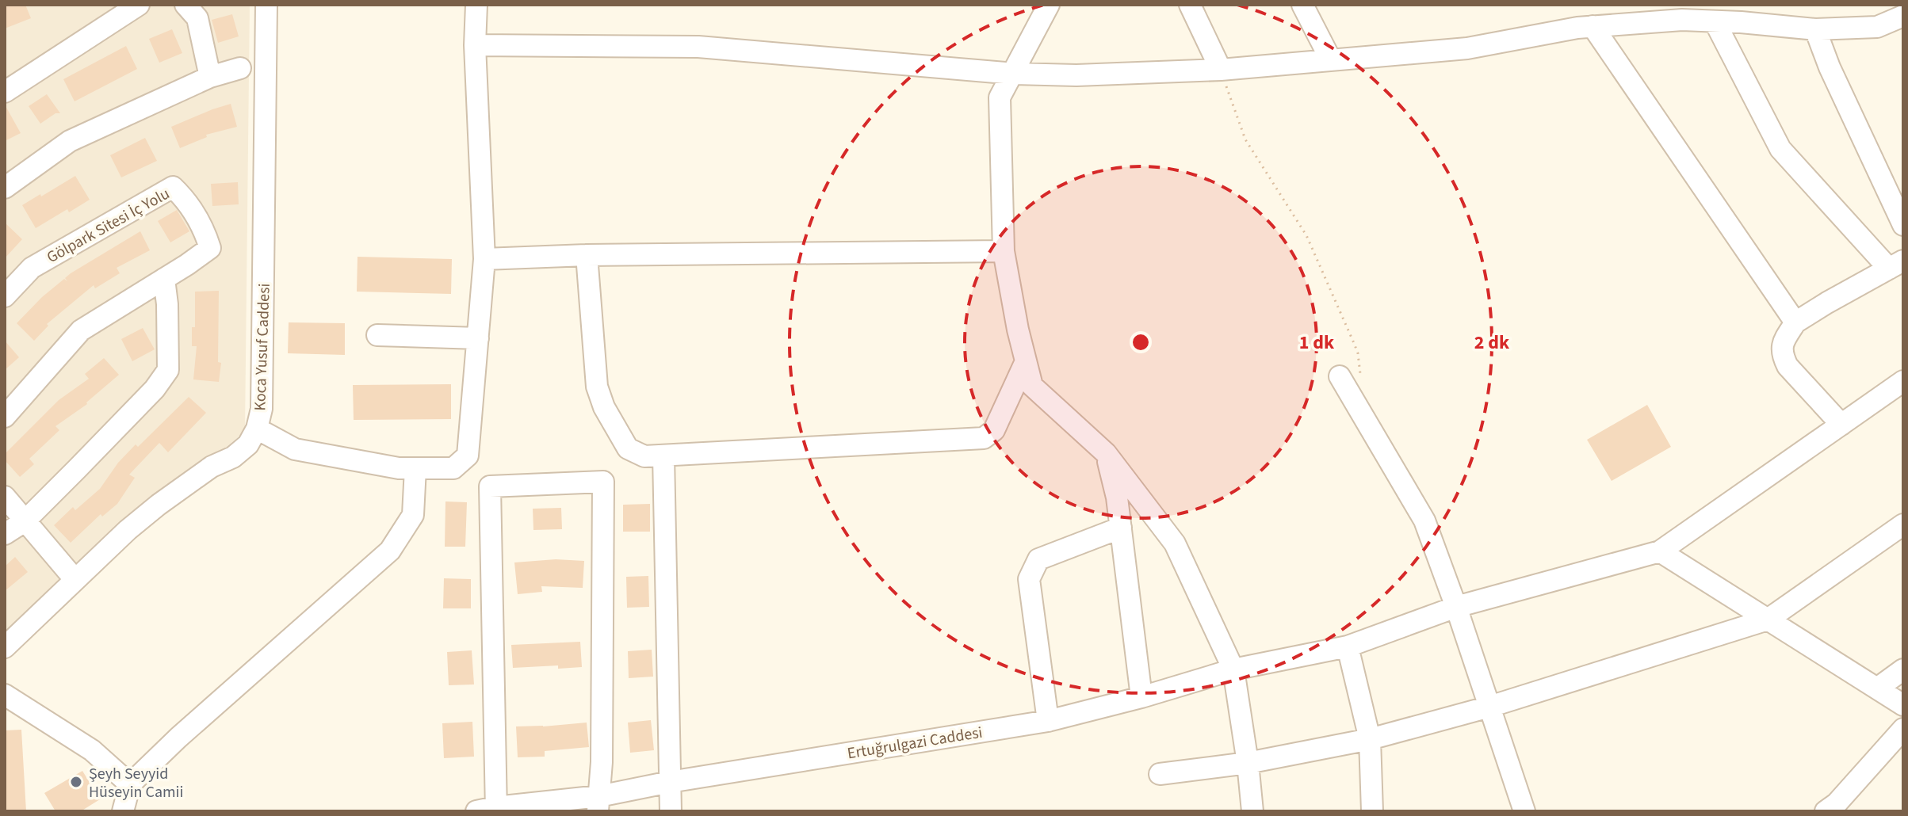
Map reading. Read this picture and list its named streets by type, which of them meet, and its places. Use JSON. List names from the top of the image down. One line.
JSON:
{"streets":{"street":["Gölpark Sitesi İç Yolu","Koca Yusuf Caddesi","Ertuğrulgazi Caddesi"]},"places":["Şeyh Seyyid Hüseyin Camii"],"rings":["1 dk","2 dk"]}
